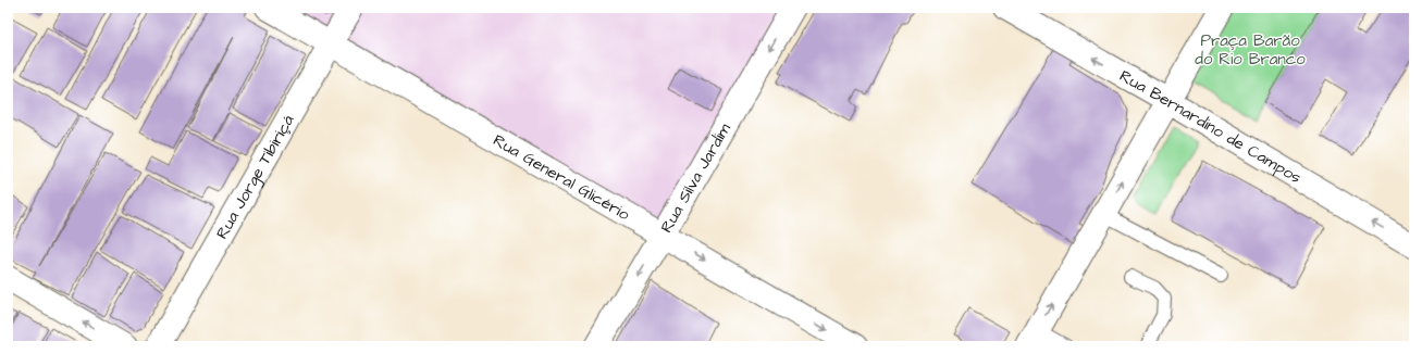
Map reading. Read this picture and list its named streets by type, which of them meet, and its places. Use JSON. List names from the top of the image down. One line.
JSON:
{"streets":{"street":["Rua Bernardino de Campos","Rua Jorge Tibiriçá","Rua General Glicério","Rua Silva Jardim"]},"crossings":[["Rua Jorge Tibiriçá","Rua General Glicério"],["Rua General Glicério","Rua Silva Jardim"]],"one_way":["Rua Bernardino de Campos","Rua Silva Jardim"],"parks":["Praça Barão do Rio Branco"]}
